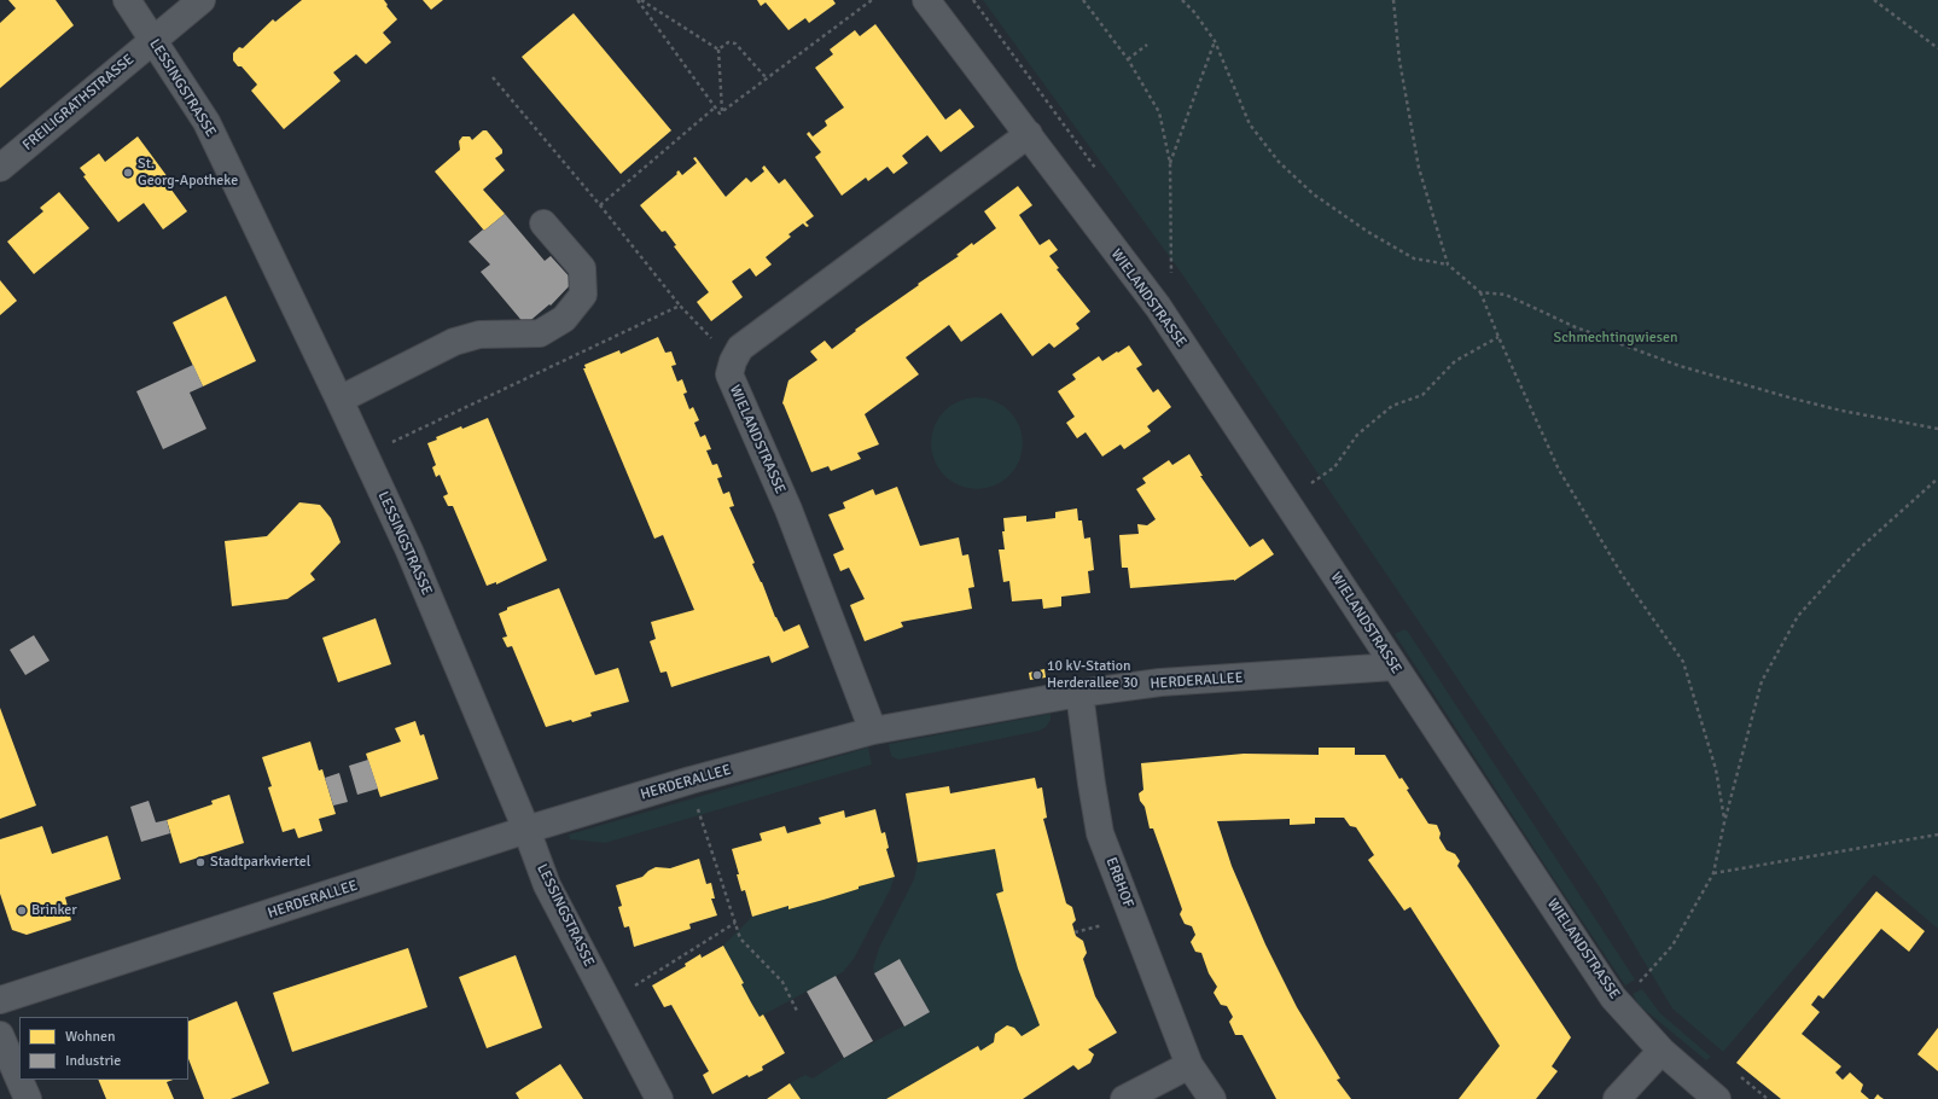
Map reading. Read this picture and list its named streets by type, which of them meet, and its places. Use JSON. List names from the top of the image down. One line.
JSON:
{"streets":{"street":["LESSINGSTRASSE","FREILIGRATHSTRASSE","WIELANDSTRASSE","HERDERALLEE","ERBHOF"]},"crossings":[["LESSINGSTRASSE","FREILIGRATHSTRASSE"],["LESSINGSTRASSE","HERDERALLEE"],["WIELANDSTRASSE","HERDERALLEE"],["HERDERALLEE","ERBHOF"]],"parks":["Schmechtingwiesen"],"places":["St. Georg-Apotheke","10 kV-Station Herderallee 30","Stadtparkviertel","Brinker"],"legend":["Wohnen","Industrie"]}
